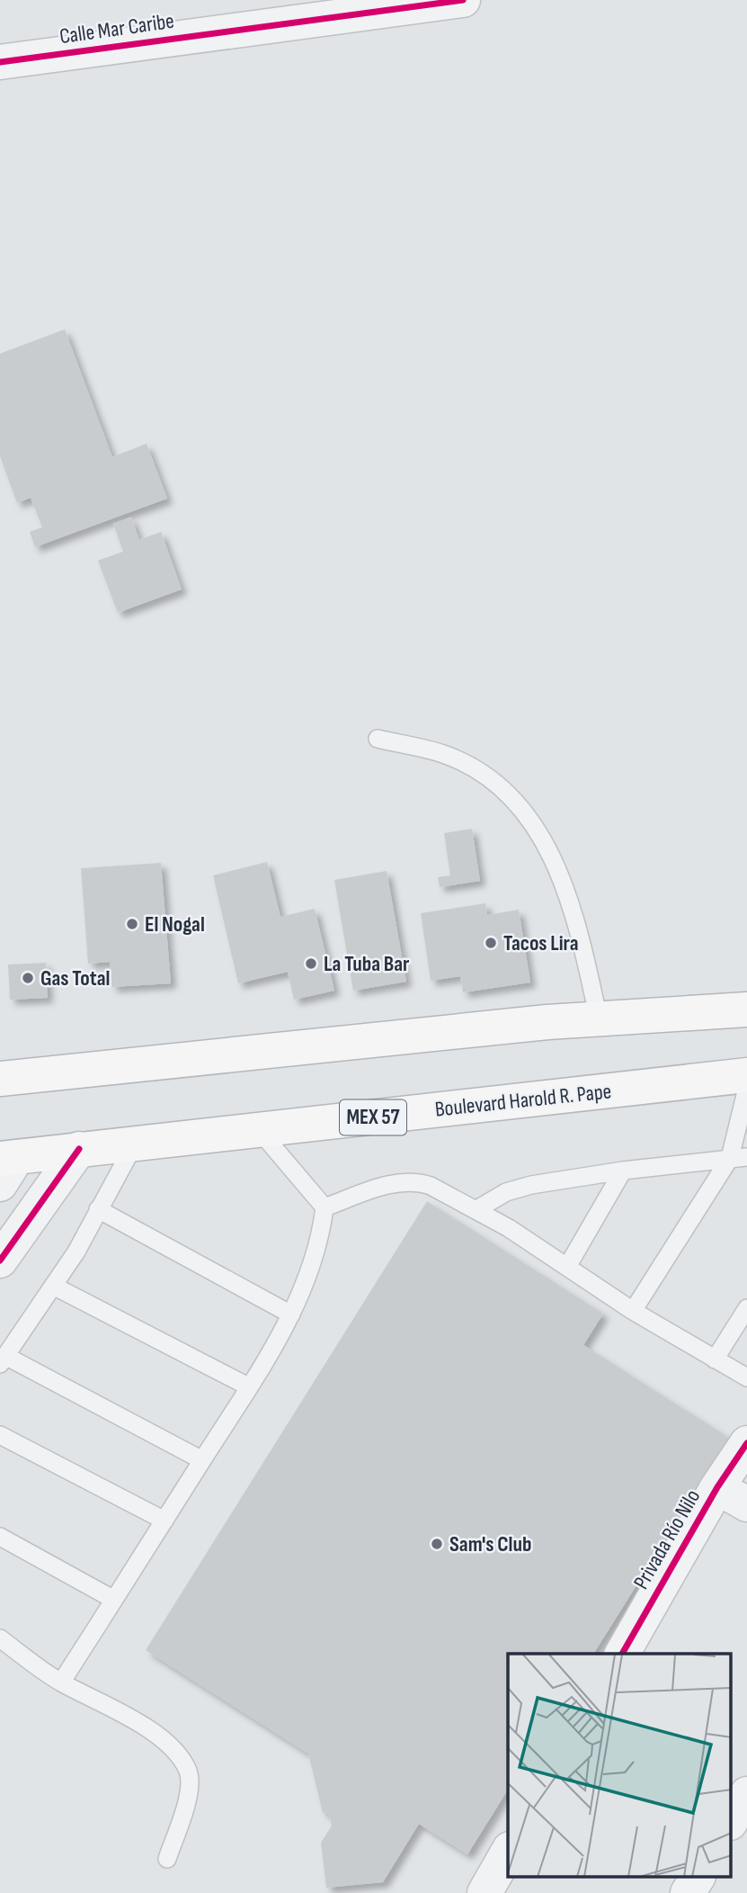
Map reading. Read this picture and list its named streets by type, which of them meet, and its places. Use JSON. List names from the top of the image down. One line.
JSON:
{"streets":{"highway":["Boulevard Harold R. Pape","MEX 57"],"street":["Calle Mar Caribe","Privada Río Nilo"]},"places":["El Nogal","Tacos Lira","La Tuba Bar","Gas Total","Sam's Club"]}
